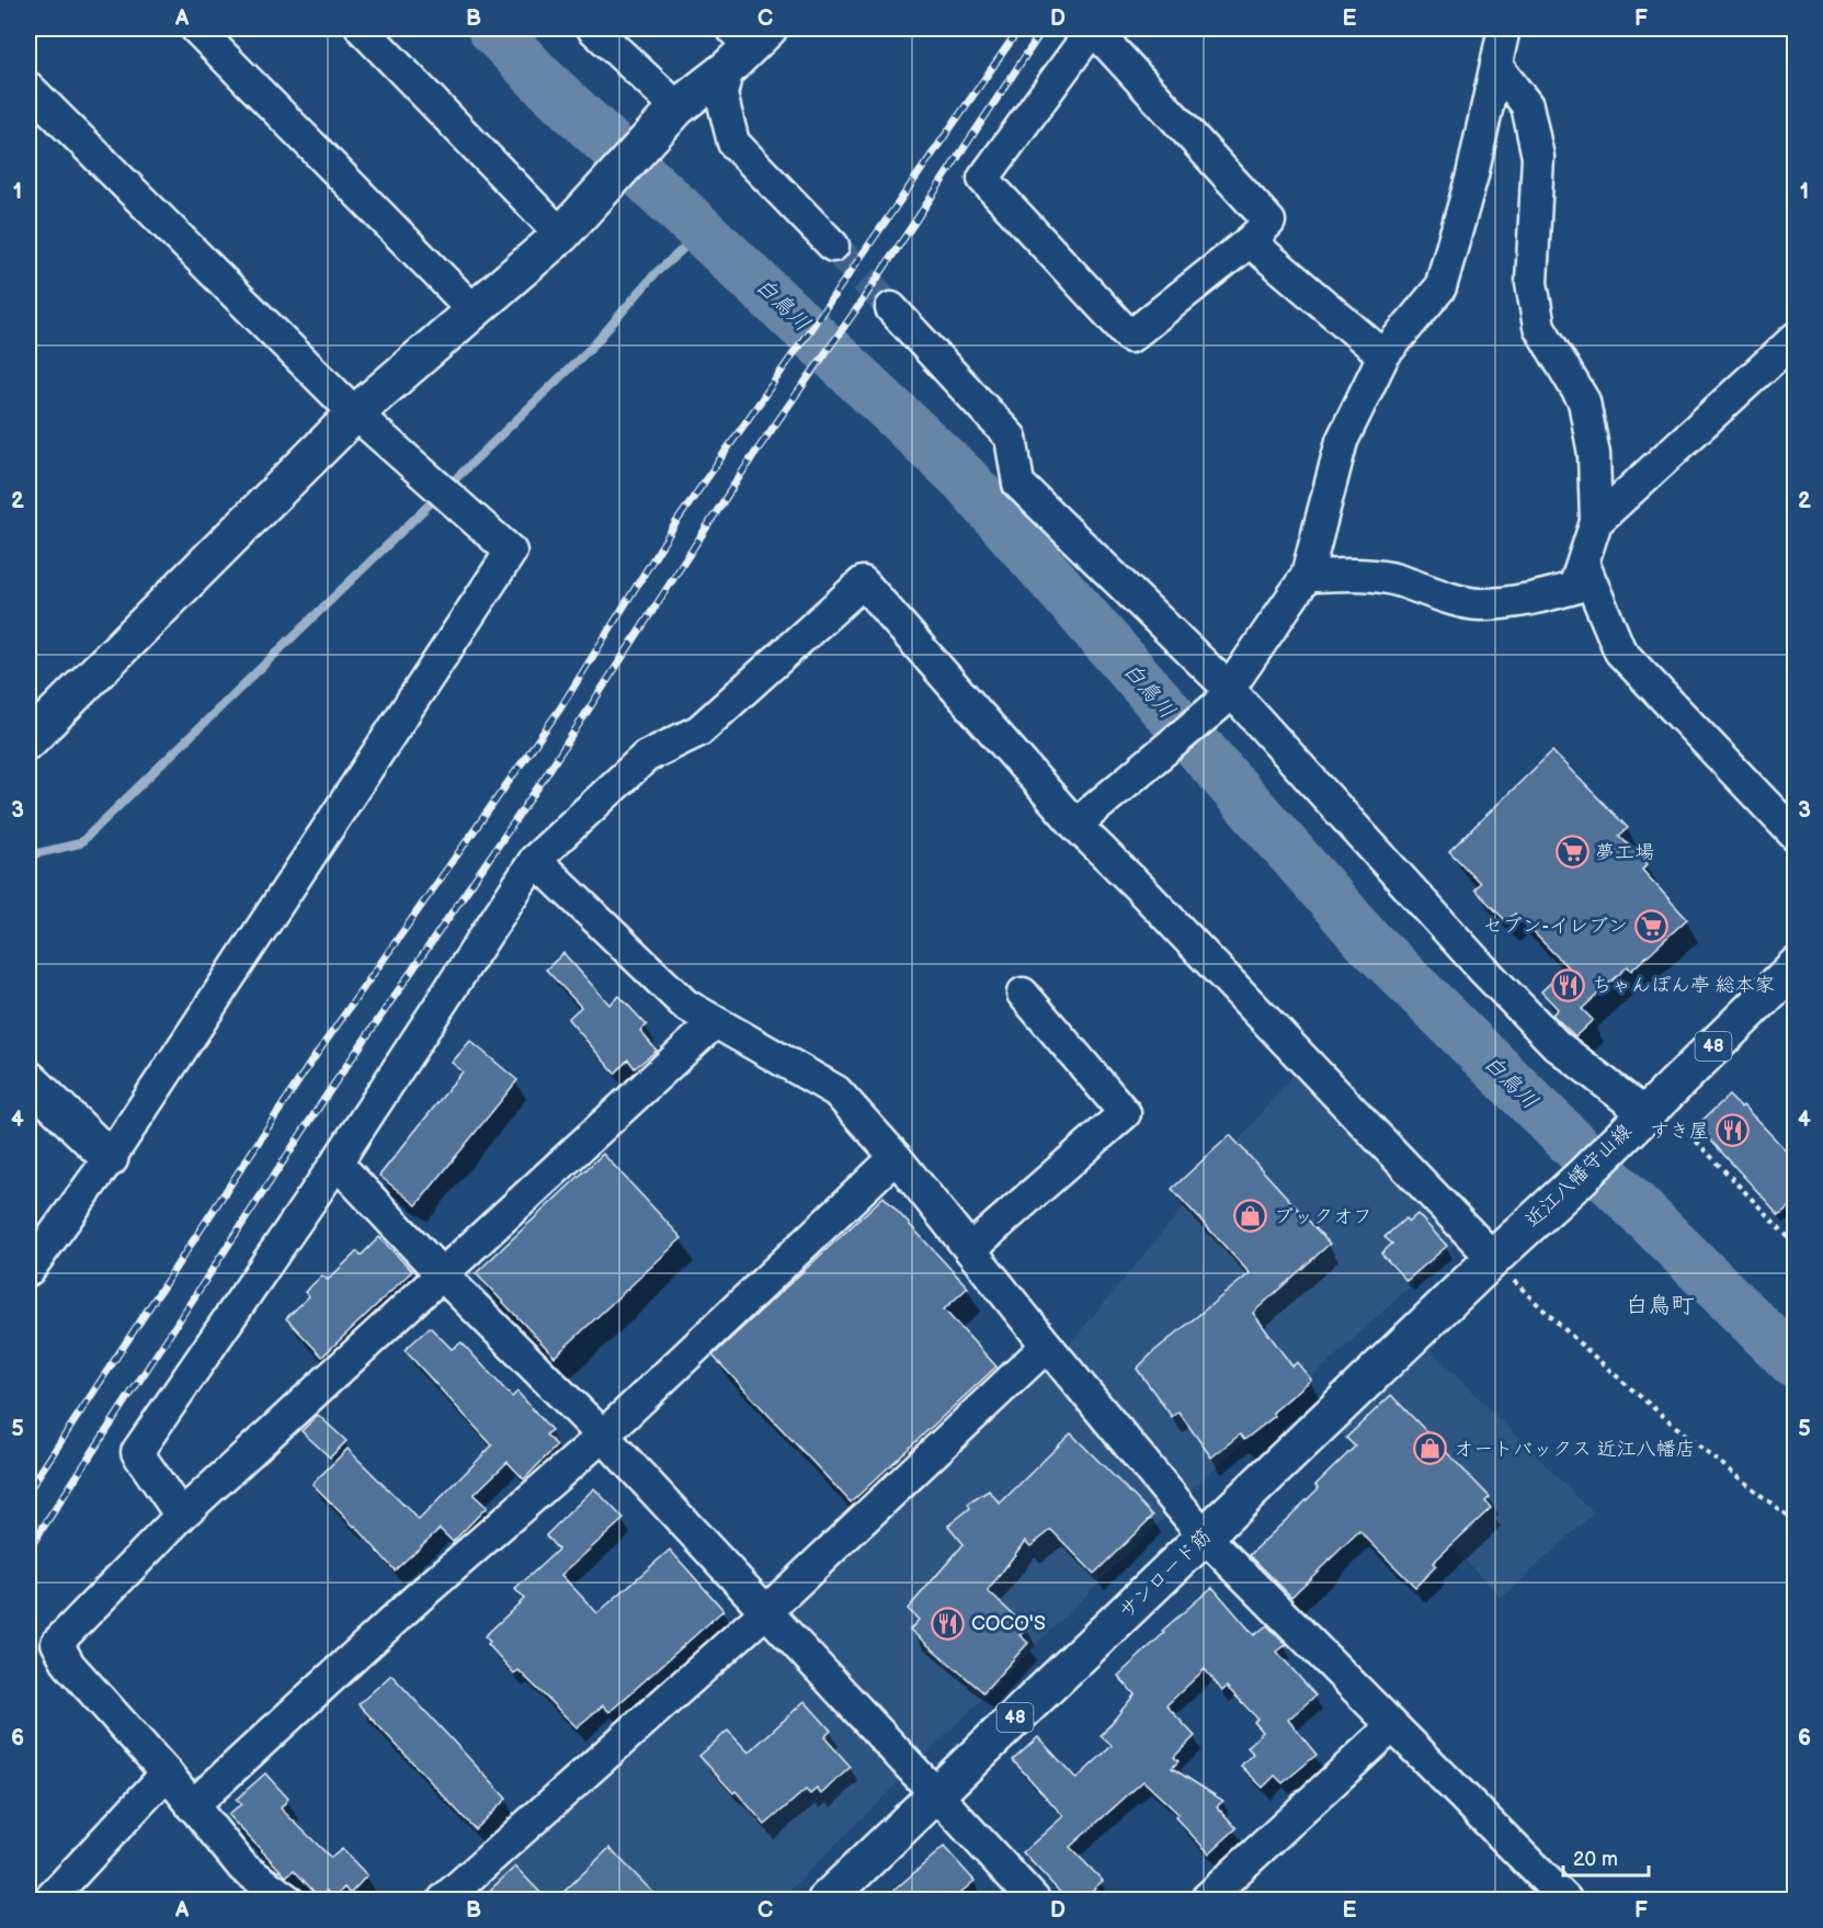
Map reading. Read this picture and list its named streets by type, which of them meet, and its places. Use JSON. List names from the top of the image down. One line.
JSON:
{"streets":{"main road":["48","近江八幡守山線","サンロード筋"]},"crossings":[["近江八幡守山線","サンロード筋"]],"districts":["白鳥町"],"water":["白鳥川"],"places":{"supermarket":["夢工場","セブン-イレブン"],"restaurant":["ちゃんぽん亭 総本家","すき屋","COCO'S"],"shop":["ブックオフ","オートバックス 近江八幡店"]},"scale_bar":"20 m","grid":{"columns":["A","B","C","D","E","F"],"rows":["1","2","3","4","5","6"]}}
